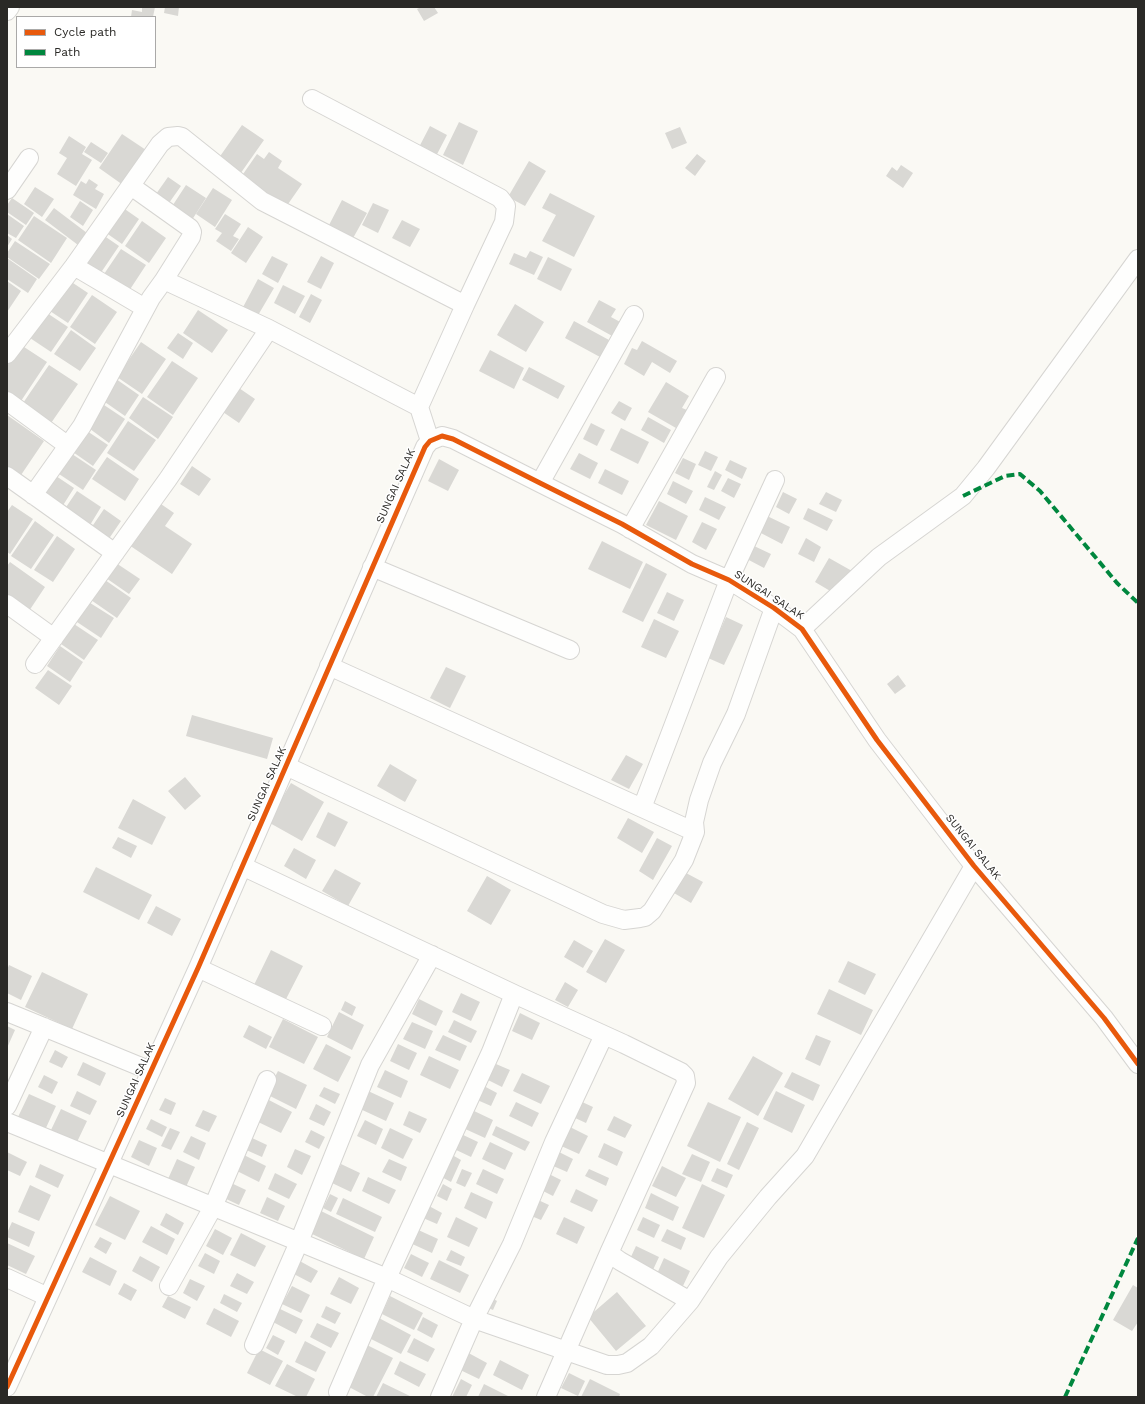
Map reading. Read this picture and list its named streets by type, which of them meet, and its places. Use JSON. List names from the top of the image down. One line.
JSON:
{"streets":{"street":["SUNGAI SALAK"]},"legend":["Cycle path","Path"]}
